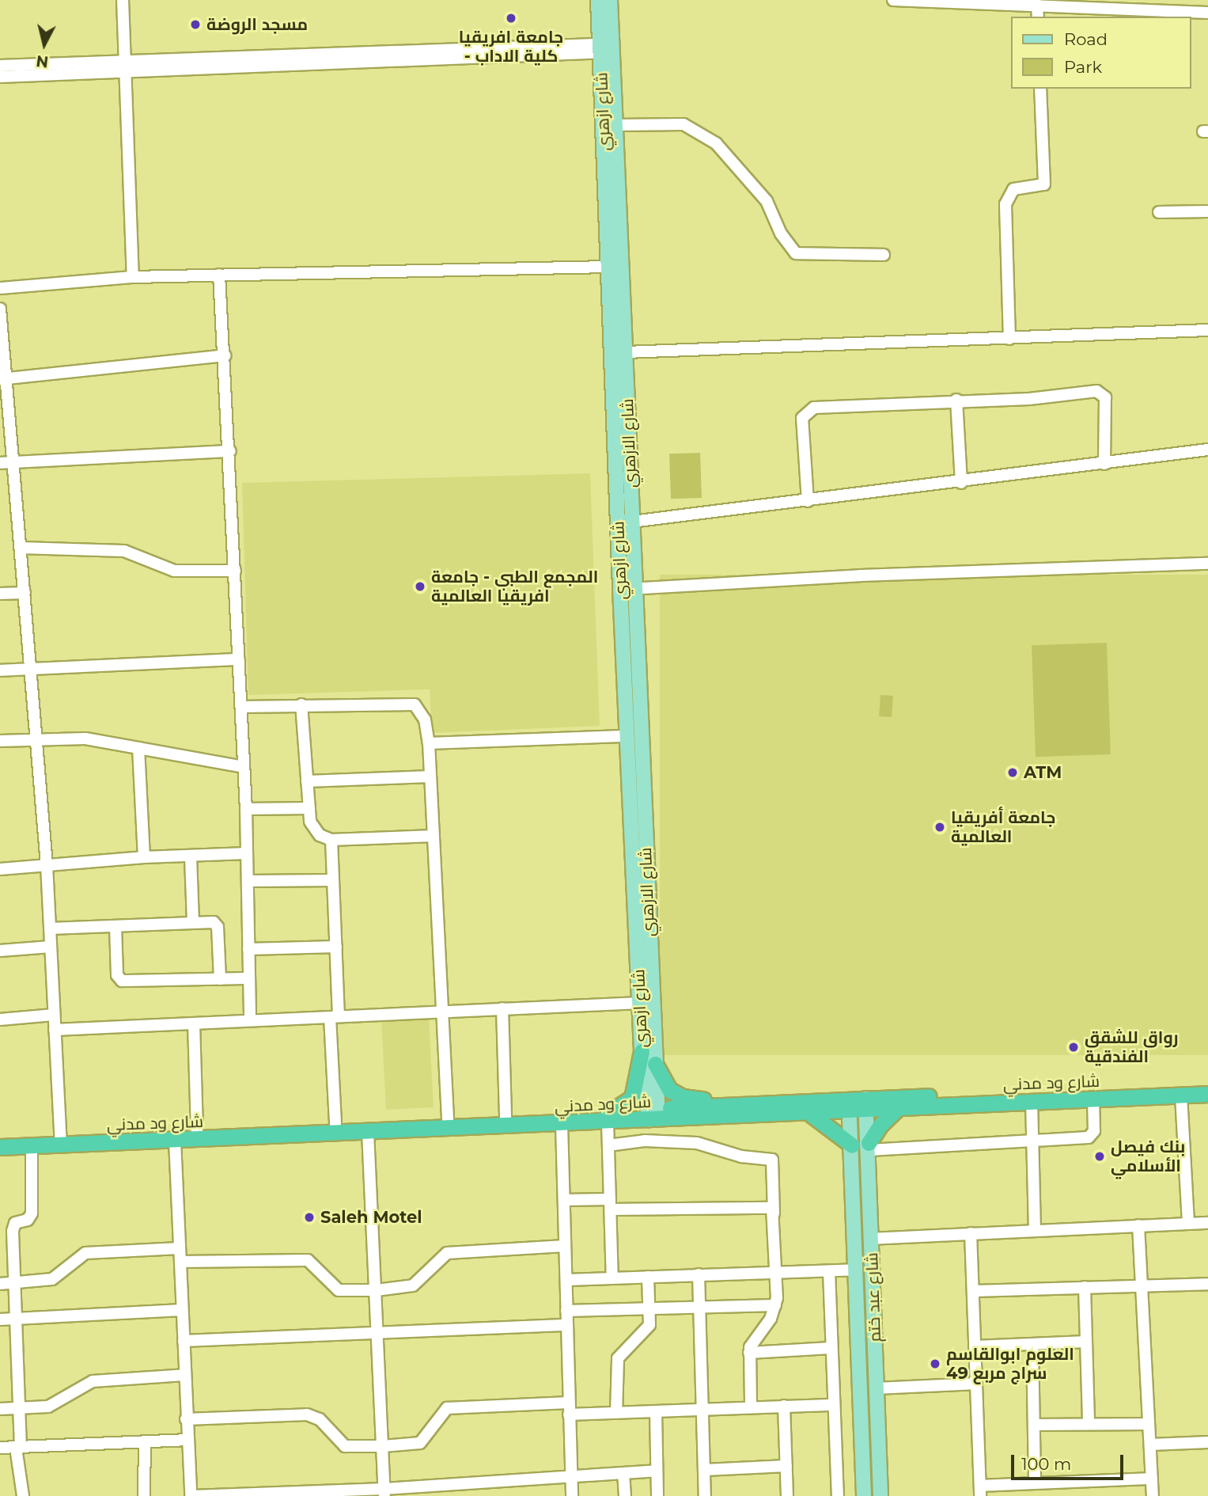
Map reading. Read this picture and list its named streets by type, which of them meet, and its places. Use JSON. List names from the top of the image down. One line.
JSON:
{"streets":{"highway":["شارع ود مدني"],"main road":["شارع ازهري","شارع الازهري","شارع عبد ختم"]},"crossings":[["شارع ازهري","شارع الازهري"],["شارع ازهري","شارع ود مدني"],["شارع الازهري","شارع ود مدني"],["شارع ود مدني","شارع عبد ختم"]],"places":["جامعة افريقيا - كلية الاداب","مسجد الروضة","المجمع الطبي - جامعة افريقيا العالمية","ATM","جامعة أفريقيا العالمية","رواق للشقق الفندقية","بنك فيصل الأسلامي","Saleh Motel","العلوم ابوالقاسم سراج مربع 49"],"legend":["Road","Park"],"scale_bar":"100 m","north":"bottom"}
